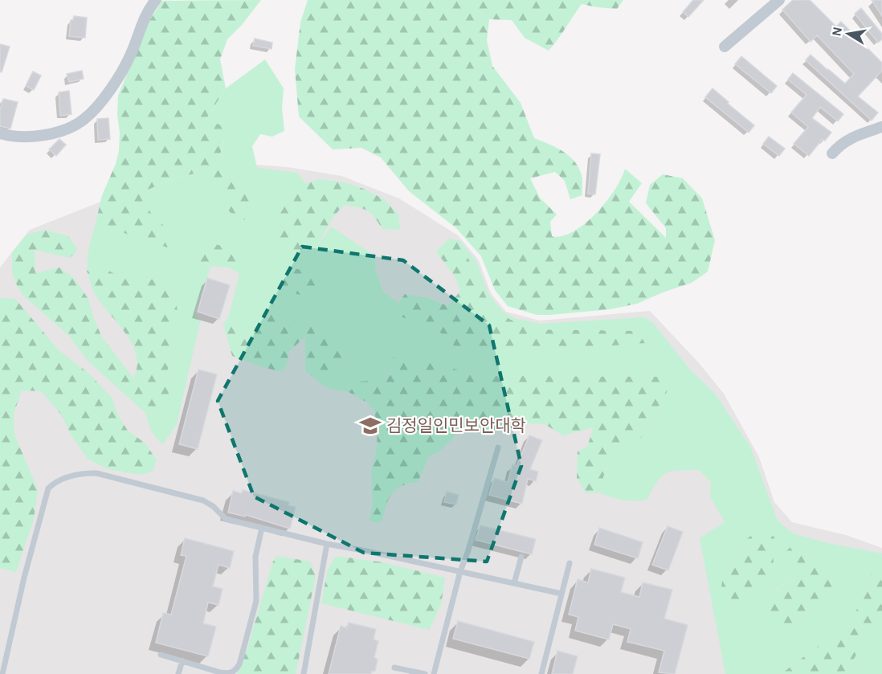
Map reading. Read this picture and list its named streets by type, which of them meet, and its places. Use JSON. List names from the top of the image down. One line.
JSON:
{"places":{"school or university":["김정일인민보안대학"]},"north":"left"}
